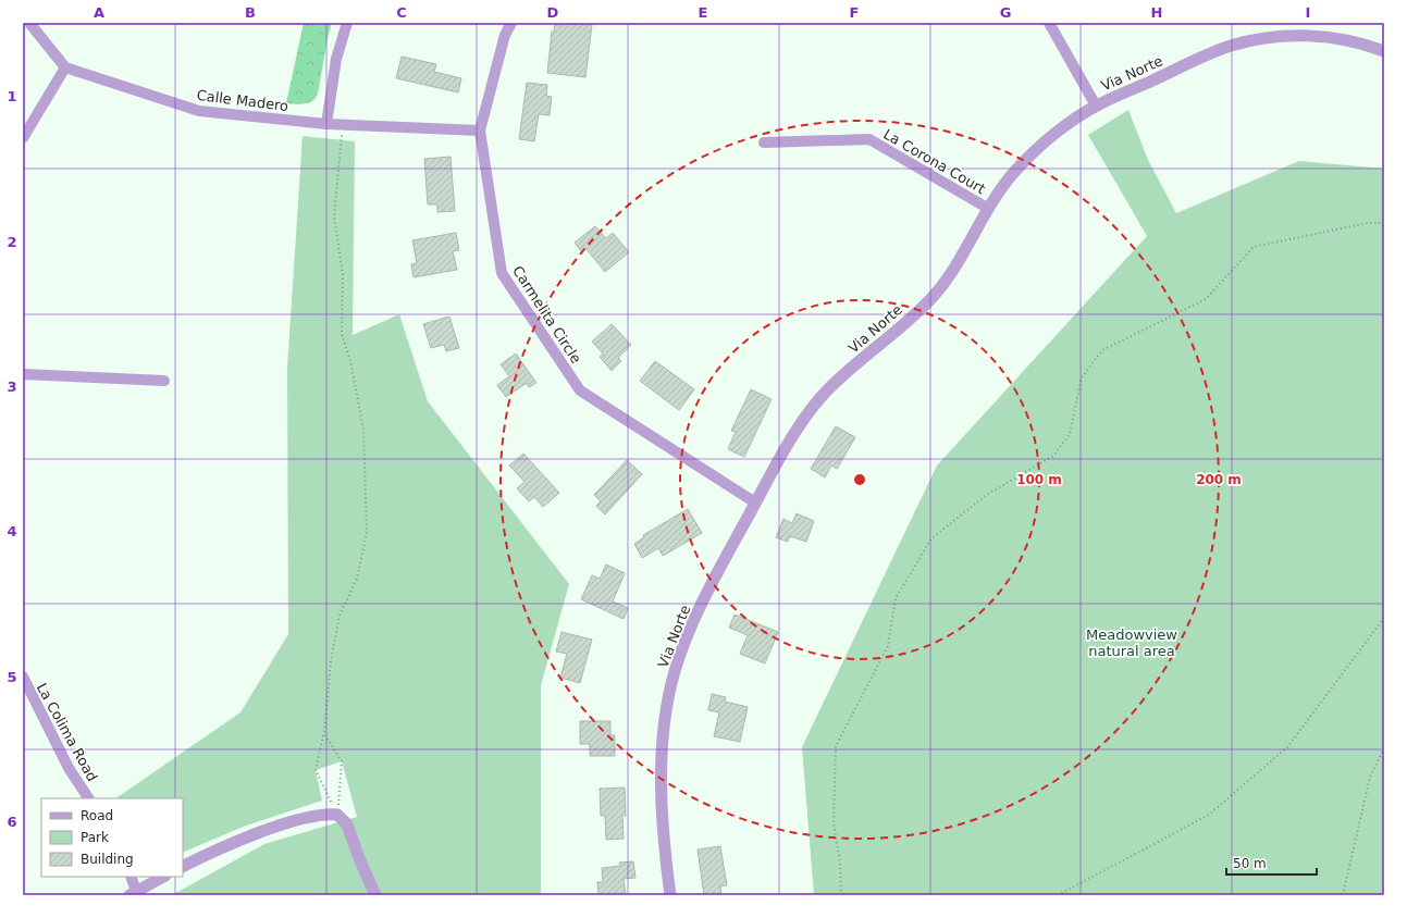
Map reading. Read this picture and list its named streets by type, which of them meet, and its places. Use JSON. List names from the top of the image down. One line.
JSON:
{"streets":{"street":["Via Norte","Calle Madero","La Corona Court","Carmelita Circle","La Colima Road"]},"crossings":[["Via Norte","La Corona Court"],["Via Norte","Carmelita Circle"],["Calle Madero","Carmelita Circle"]],"parks":["Meadowview natural area"],"legend":["Road","Park","Building"],"scale_bar":"50 m","grid":{"columns":["A","B","C","D","E","F","G","H","I"],"rows":["1","2","3","4","5","6"]},"rings":["100 m","200 m"]}
